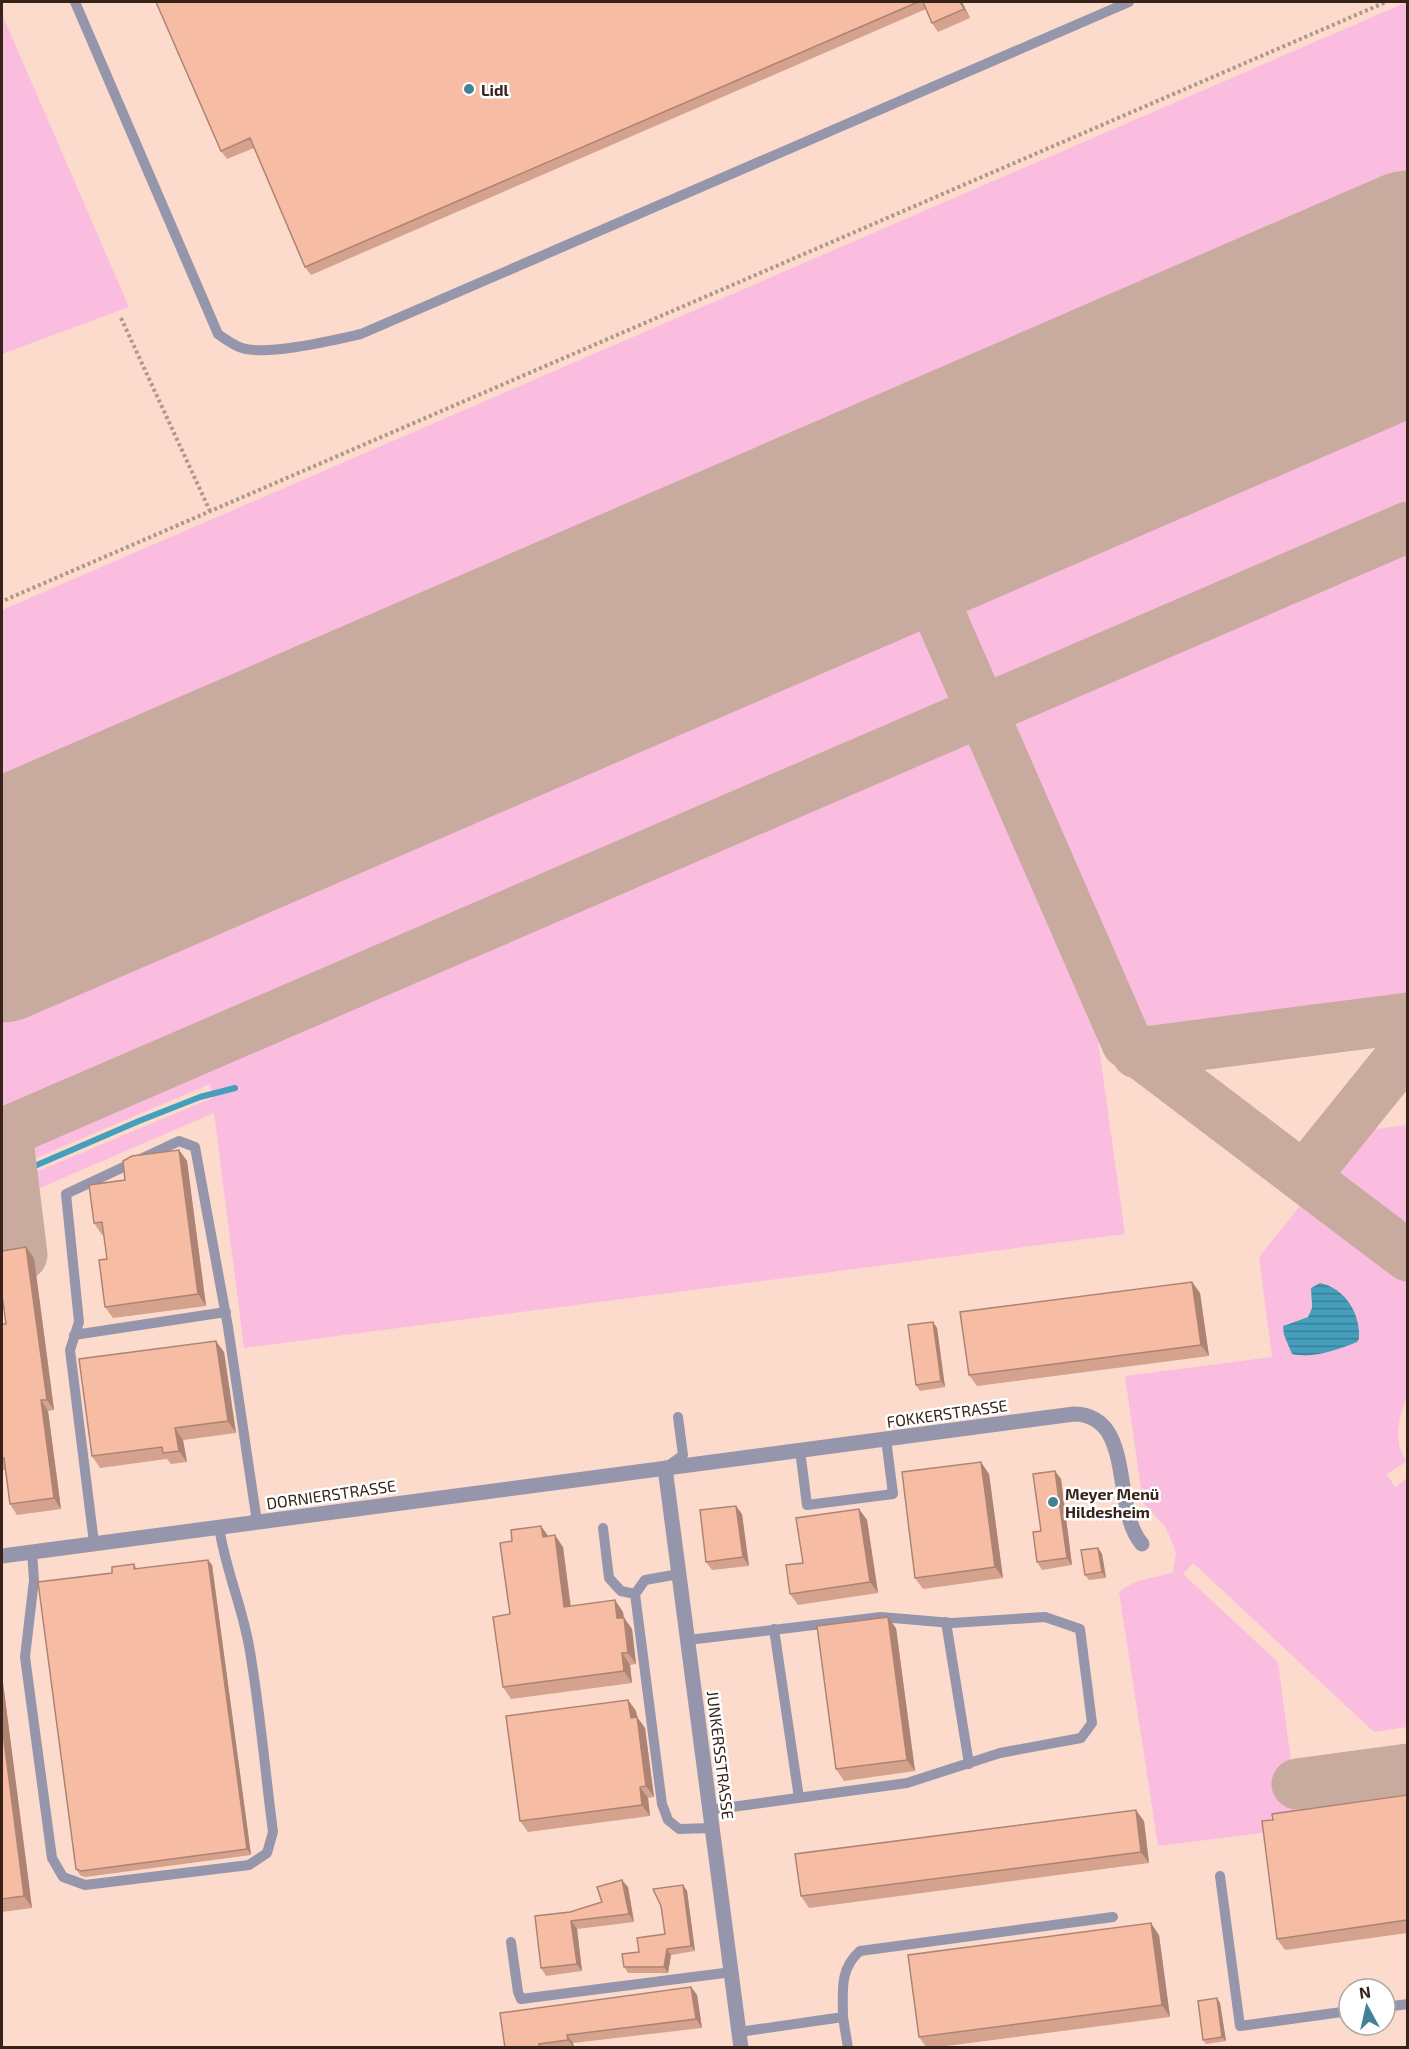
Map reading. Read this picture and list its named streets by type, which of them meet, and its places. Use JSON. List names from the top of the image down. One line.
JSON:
{"streets":{"street":["FOKKERSTRASSE","DORNIERSTRASSE","JUNKERSSTRASSE"]},"crossings":[["FOKKERSTRASSE","DORNIERSTRASSE"],["FOKKERSTRASSE","JUNKERSSTRASSE"],["DORNIERSTRASSE","JUNKERSSTRASSE"]],"places":["Lidl","Meyer Menü Hildesheim"],"north":"top"}
